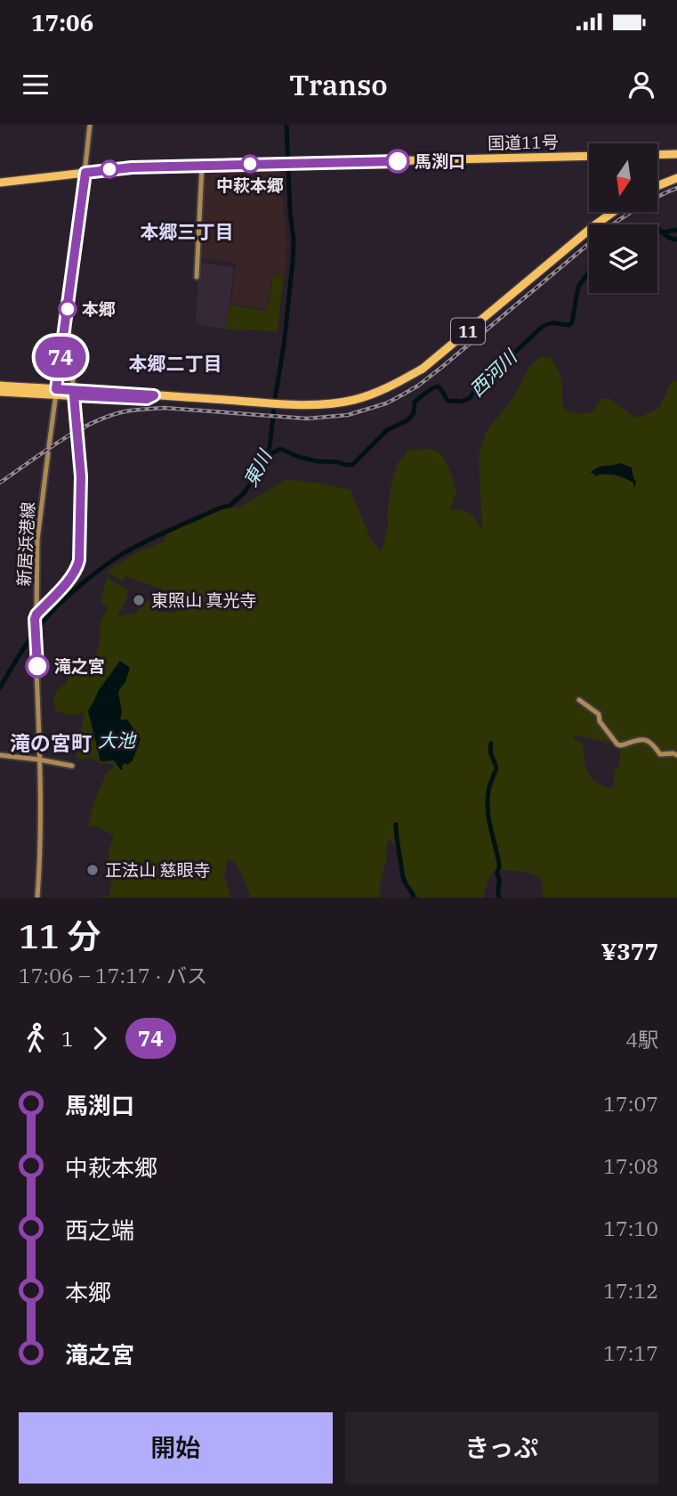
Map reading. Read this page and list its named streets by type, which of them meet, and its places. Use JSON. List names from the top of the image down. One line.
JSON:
{"streets":{"highway":["国道11号","11"],"main road":["新居浜港線"]},"districts":["本郷三丁目","本郷二丁目","滝の宮町"],"water":["西河川","東川","大池"],"places":["馬渕口","中萩本郷","本郷","東照山 真光寺","滝之宮","正法山 慈眼寺"],"lines":["bus line 74"],"north":"bottom","page":{"status":"17:06","header":"Transo","on_map":"74","heading":["11 分","17:06 – 17:17 · バス","¥377"],"legs":["1","74","4駅"],"list":[{"name":"馬渕口","value":"17:07"},{"name":"中萩本郷","value":"17:08"},{"name":"西之端","value":"17:10"},{"name":"本郷","value":"17:12"},{"name":"滝之宮","value":"17:17"}],"buttons":["開始","きっぷ"]}}
